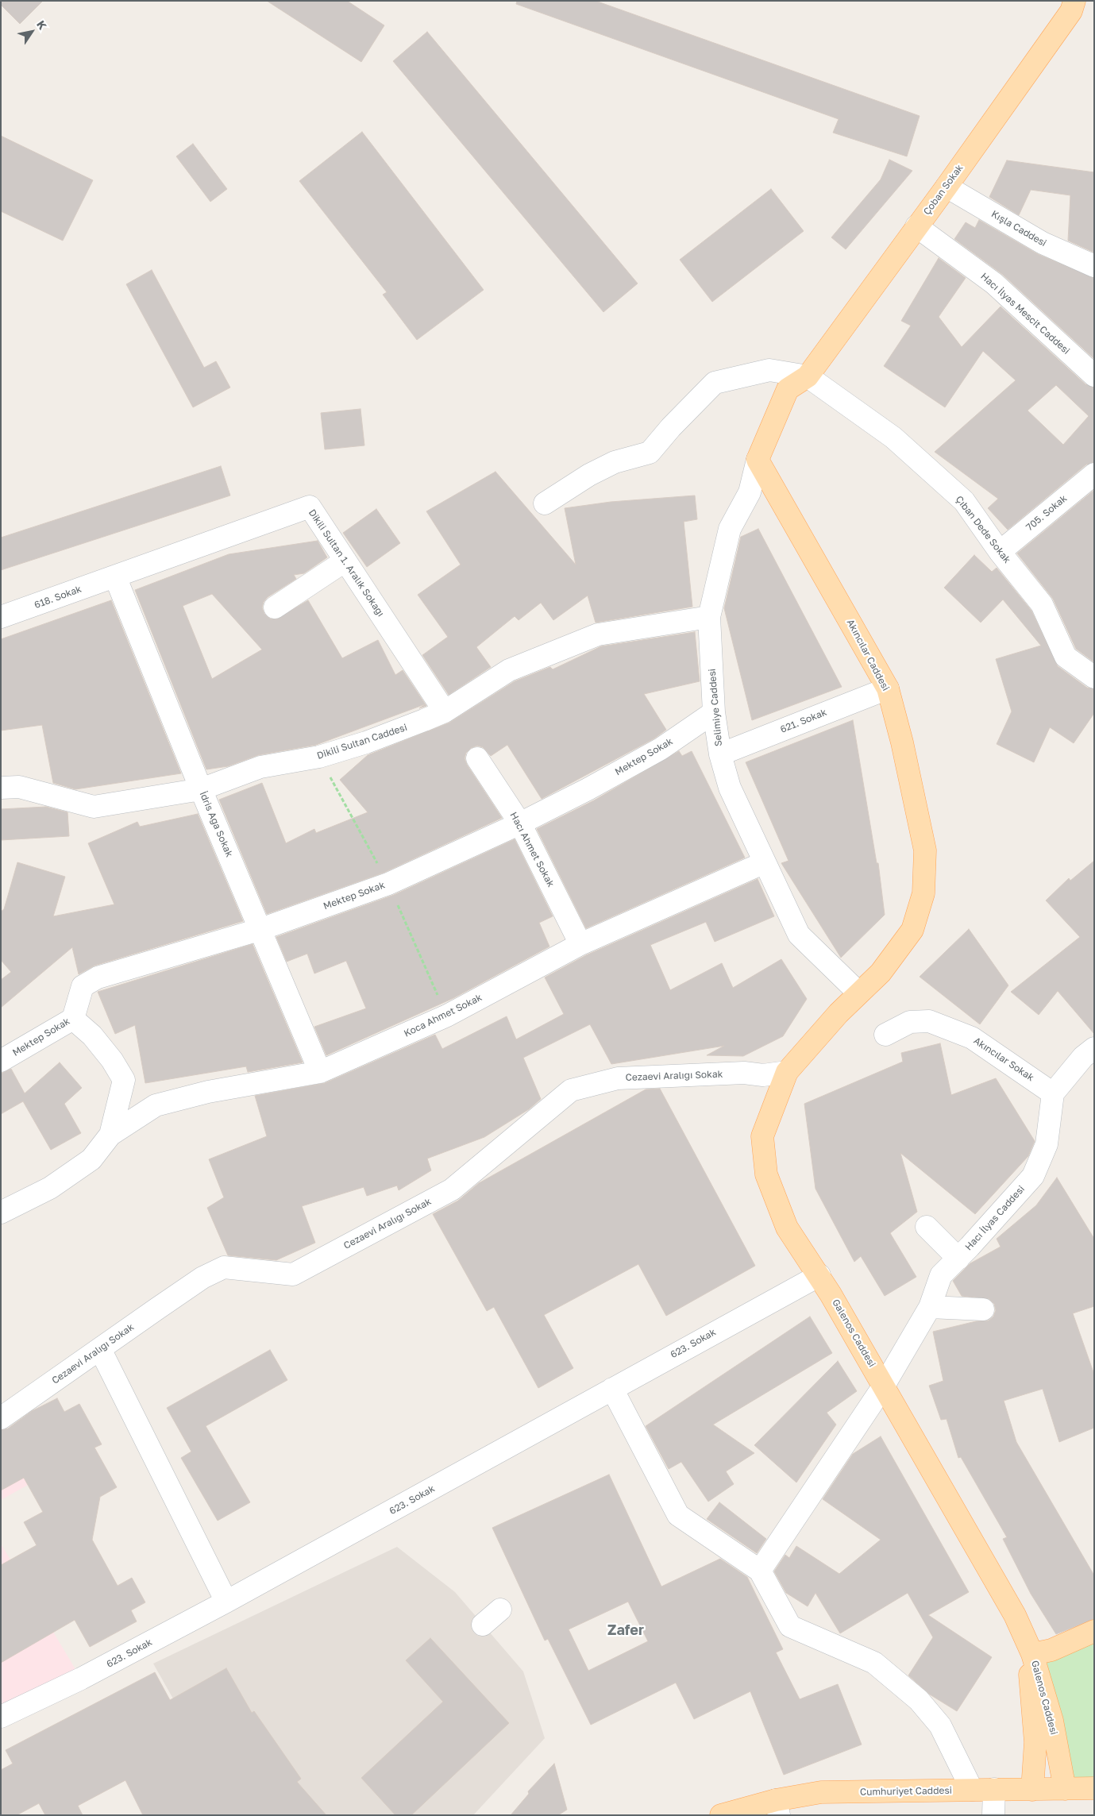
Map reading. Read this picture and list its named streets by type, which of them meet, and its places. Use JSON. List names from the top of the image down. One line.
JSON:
{"streets":{"main road":["Çoban Sokak","Akıncılar Caddesi","Galenos Caddesi","Cumhuriyet Caddesi"],"street":["Kışla Caddesi","Hacı İlyas Mescit Caddesi","705. Sokak","Çıban Dede Sokak","Dikili Sultan 1. Aralık Sokağı","618. Sokak","Selimiye Caddesi","621. Sokak","Dikili Sultan Caddesi","Mektep Sokak","İdris Ağa Sokak","Hacı Ahmet Sokak","Koca Ahmet Sokak","Akıncılar Sokak","Cezaevi Aralığı Sokak","Hacı İlyas Caddesi","623. Sokak"]},"crossings":[["Çoban Sokak","Kışla Caddesi"],["Çoban Sokak","Hacı İlyas Mescit Caddesi"],["Çoban Sokak","Çıban Dede Sokak"],["705. Sokak","Çıban Dede Sokak"],["Dikili Sultan 1. Aralık Sokağı","618. Sokak"],["Dikili Sultan 1. Aralık Sokağı","Dikili Sultan Caddesi"],["Dikili Sultan 1. Aralık Sokağı","İdris Ağa Sokak"],["618. Sokak","İdris Ağa Sokak"],["Akıncılar Caddesi","Selimiye Caddesi"],["Akıncılar Caddesi","621. Sokak"],["Akıncılar Caddesi","Galenos Caddesi"],["Selimiye Caddesi","621. Sokak"],["Selimiye Caddesi","Dikili Sultan Caddesi"],["Selimiye Caddesi","Mektep Sokak"],["Selimiye Caddesi","Koca Ahmet Sokak"],["Dikili Sultan Caddesi","İdris Ağa Sokak"],["Mektep Sokak","İdris Ağa Sokak"],["Mektep Sokak","Hacı Ahmet Sokak"],["İdris Ağa Sokak","Koca Ahmet Sokak"],["Hacı Ahmet Sokak","Koca Ahmet Sokak"],["Akıncılar Sokak","Hacı İlyas Caddesi"],["Cezaevi Aralığı Sokak","Galenos Caddesi"],["Hacı İlyas Caddesi","Galenos Caddesi"],["Galenos Caddesi","623. Sokak"],["Galenos Caddesi","Cumhuriyet Caddesi"]],"districts":["Zafer"],"north":"top right"}
